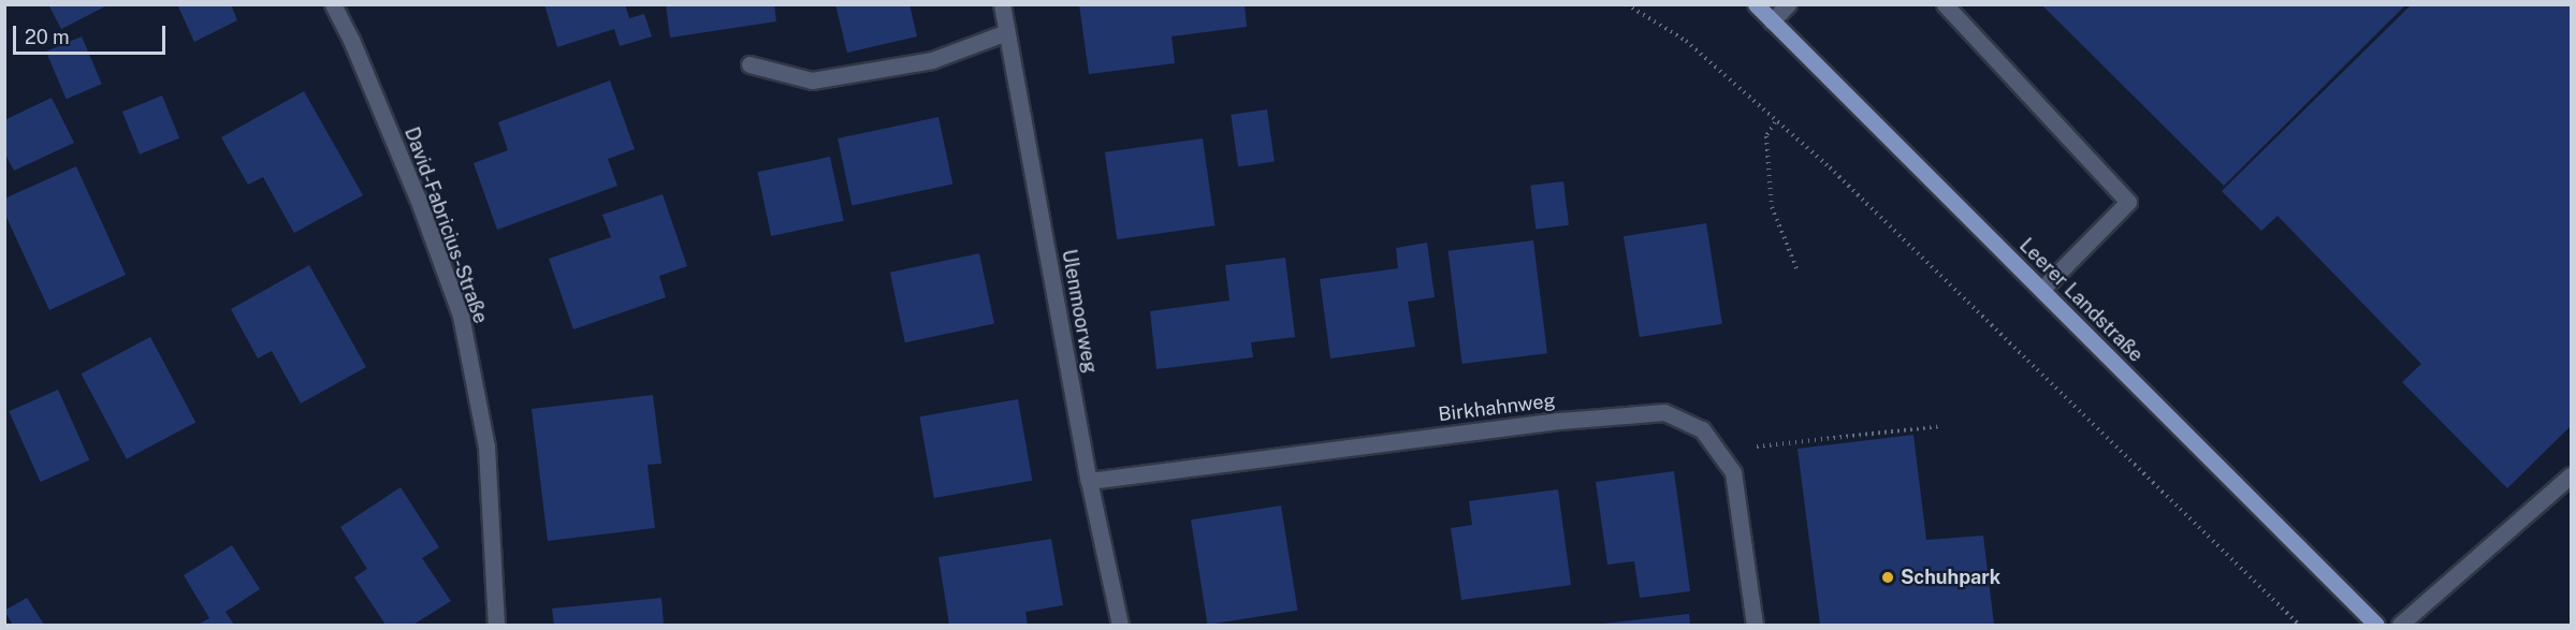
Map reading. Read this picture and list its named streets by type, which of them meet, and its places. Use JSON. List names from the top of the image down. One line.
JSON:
{"streets":{"main road":["Leerer Landstraße"],"street":["David-Fabricius-Straße","Ulenmoorweg","Birkhahnweg"]},"crossings":[["Ulenmoorweg","Birkhahnweg"]],"places":["Schuhpark"],"scale_bar":"20 m"}
